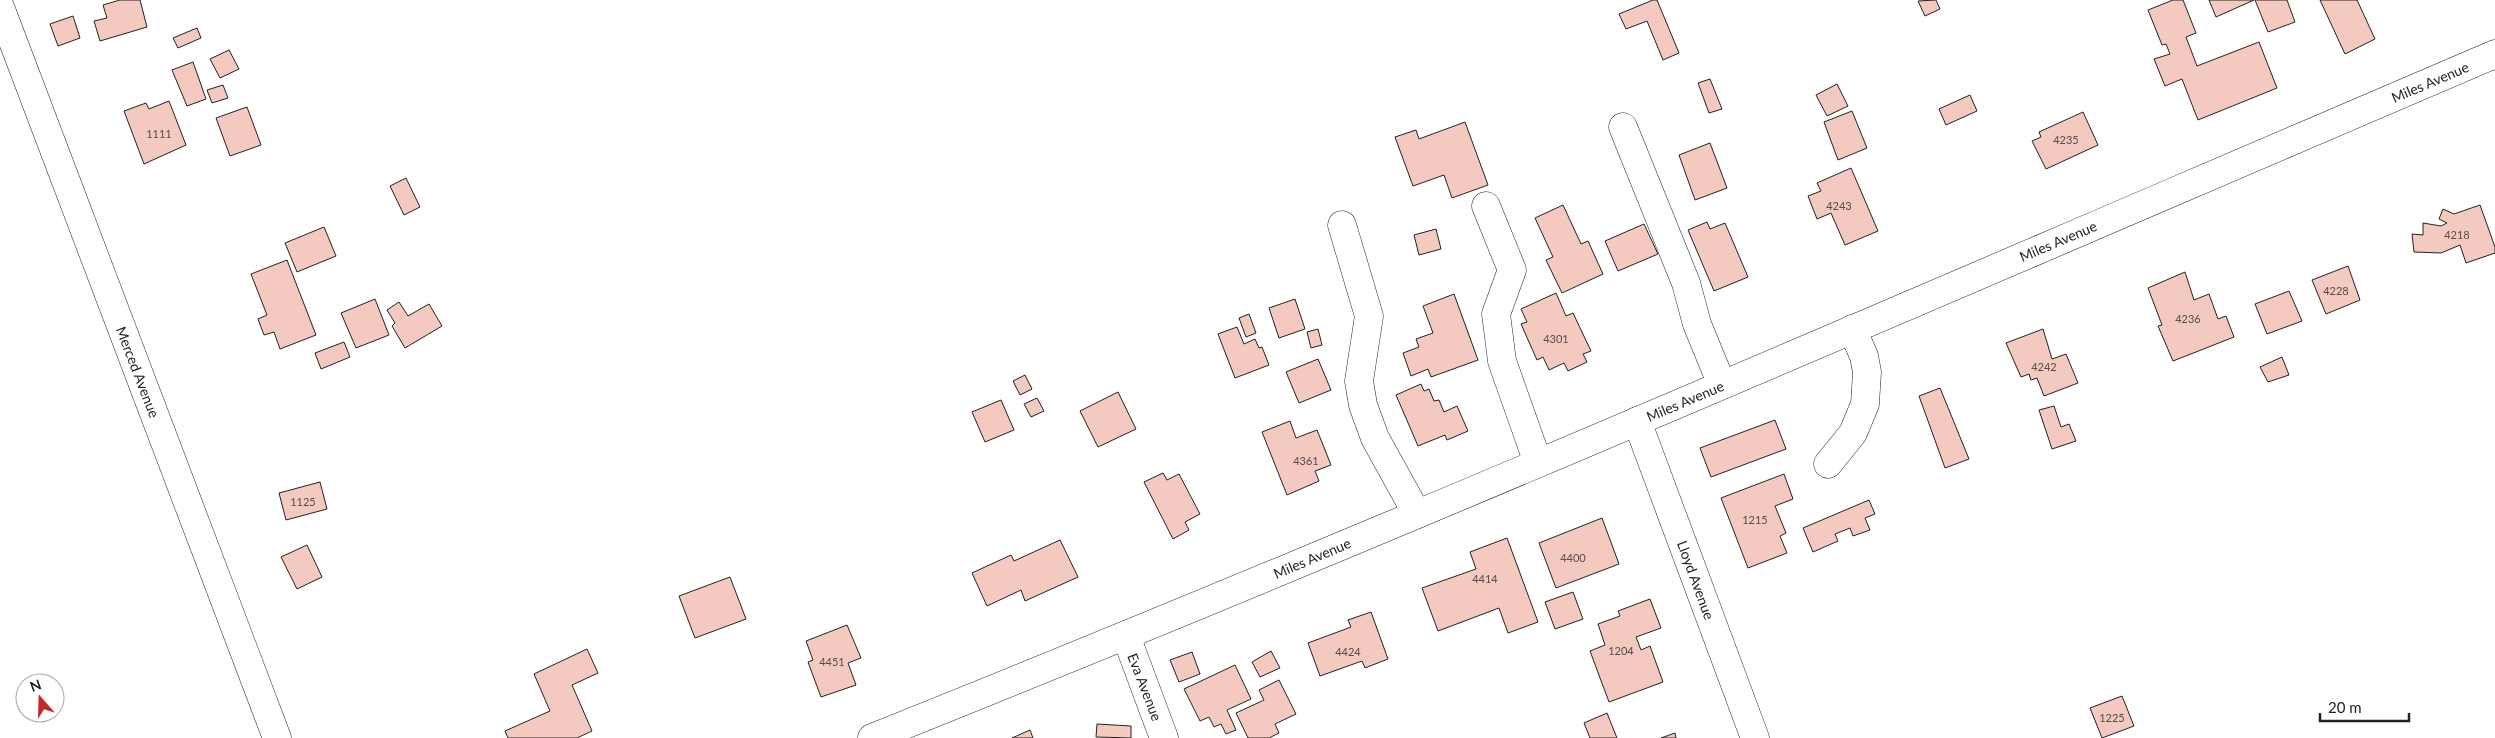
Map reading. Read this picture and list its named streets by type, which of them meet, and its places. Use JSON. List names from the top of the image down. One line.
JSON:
{"streets":{"street":["Miles Avenue","Merced Avenue","Lloyd Avenue","Eva Avenue"]},"crossings":[["Miles Avenue","Lloyd Avenue"],["Miles Avenue","Eva Avenue"]],"house_numbers":["1111","4235","4243","4218","4228","4236","4301","4242","4361","1125","1215","4400","4414","1204","4424","4451","1225"],"scale_bar":"20 m","north":"top"}
